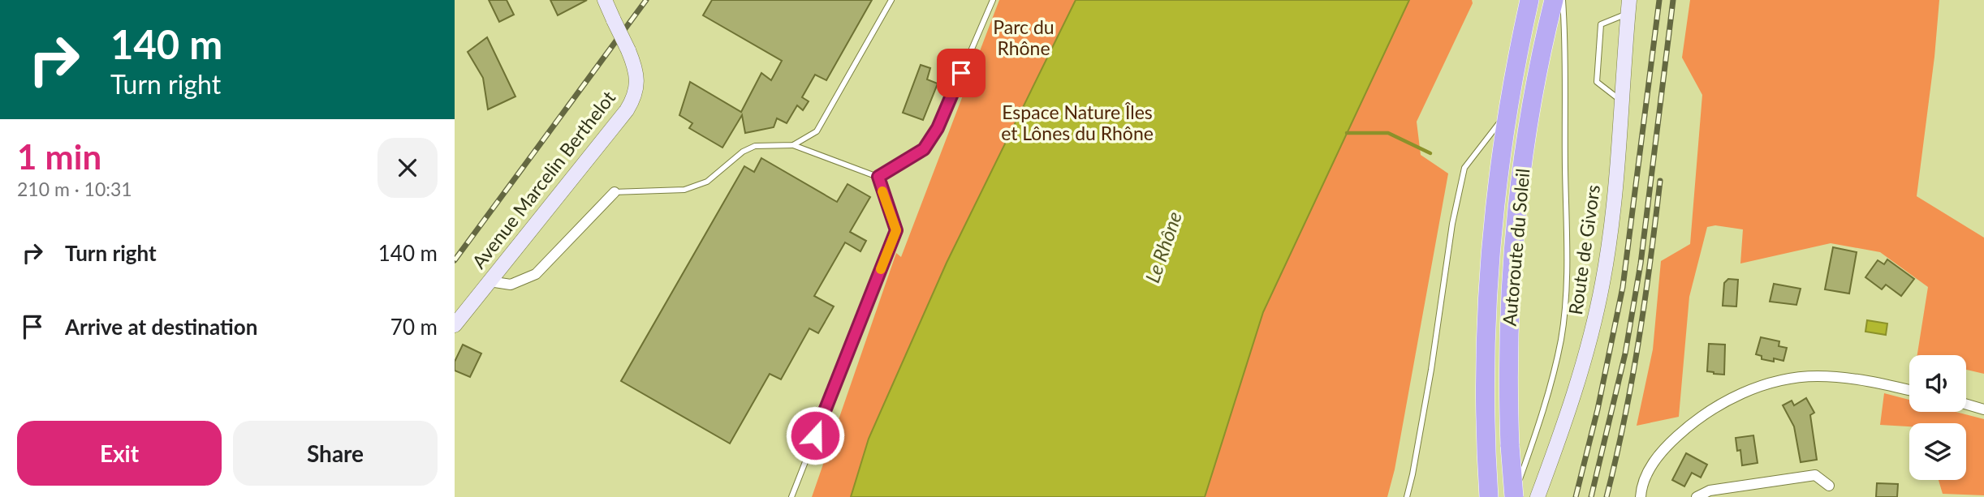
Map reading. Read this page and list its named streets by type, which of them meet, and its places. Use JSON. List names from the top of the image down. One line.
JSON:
{"streets":{"highway":["Autoroute du Soleil"],"main road":["Avenue Marcelin Berthelot","Route de Givors"]},"water":["Le Rhône"],"parks":["Parc du Rhône","Espace Nature Îles et Lônes du Rhône"],"page":{"turn":["140 m","Turn right"],"heading":["1 min","210 m · 10:31"],"list":[{"name":"Turn right","value":"140 m"},{"name":"Arrive at destination","value":"70 m"}],"buttons":["Exit","Share"]}}
